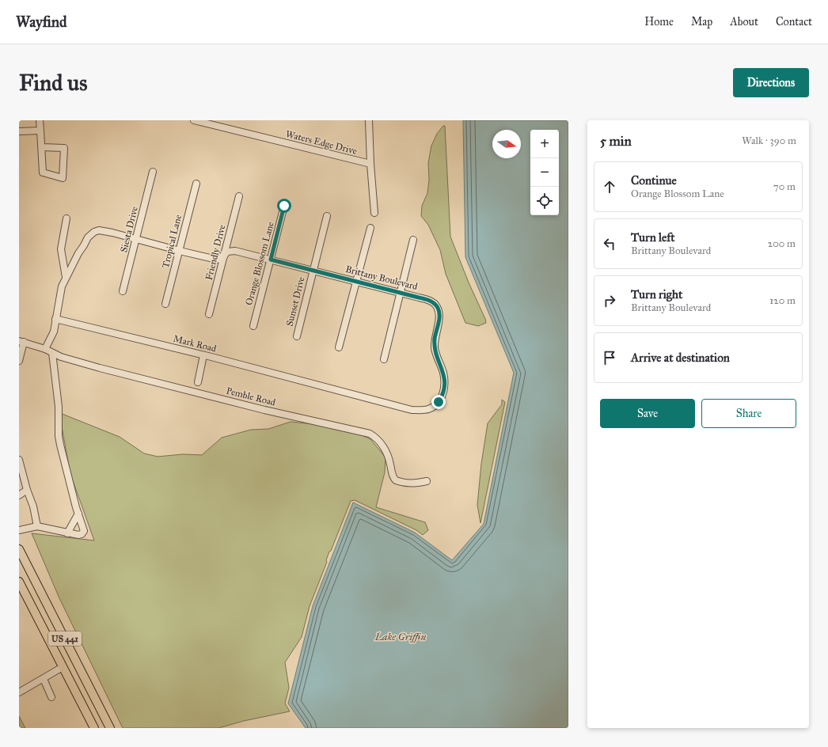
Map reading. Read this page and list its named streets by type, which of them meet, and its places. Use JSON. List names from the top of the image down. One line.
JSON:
{"streets":{"main road":["US 441"],"street":["Waters Edge Drive","Siesta Drive","Tropical Lane","Friendly Drive","Orange Blossom Lane","Brittany Boulevard","Sunset Drive","Mark Road","Pemble Road"]},"crossings":[["Siesta Drive","Brittany Boulevard"],["Tropical Lane","Brittany Boulevard"],["Friendly Drive","Brittany Boulevard"],["Orange Blossom Lane","Brittany Boulevard"],["Brittany Boulevard","Sunset Drive"],["Brittany Boulevard","Mark Road"]],"water":["Lake Griffin"],"north":"right","page":{"header":"Wayfind","nav":["Home","Map","About","Contact"],"buttons":["Directions",["Save","Share"]],"title":"Find us","heading":["5 min","Walk · 390 m"],"map_buttons":["+","−"],"list":[["Continue","Orange Blossom Lane","70 m"],["Turn left","Brittany Boulevard","200 m"],["Turn right","Brittany Boulevard","120 m"],"Arrive at destination"]}}
